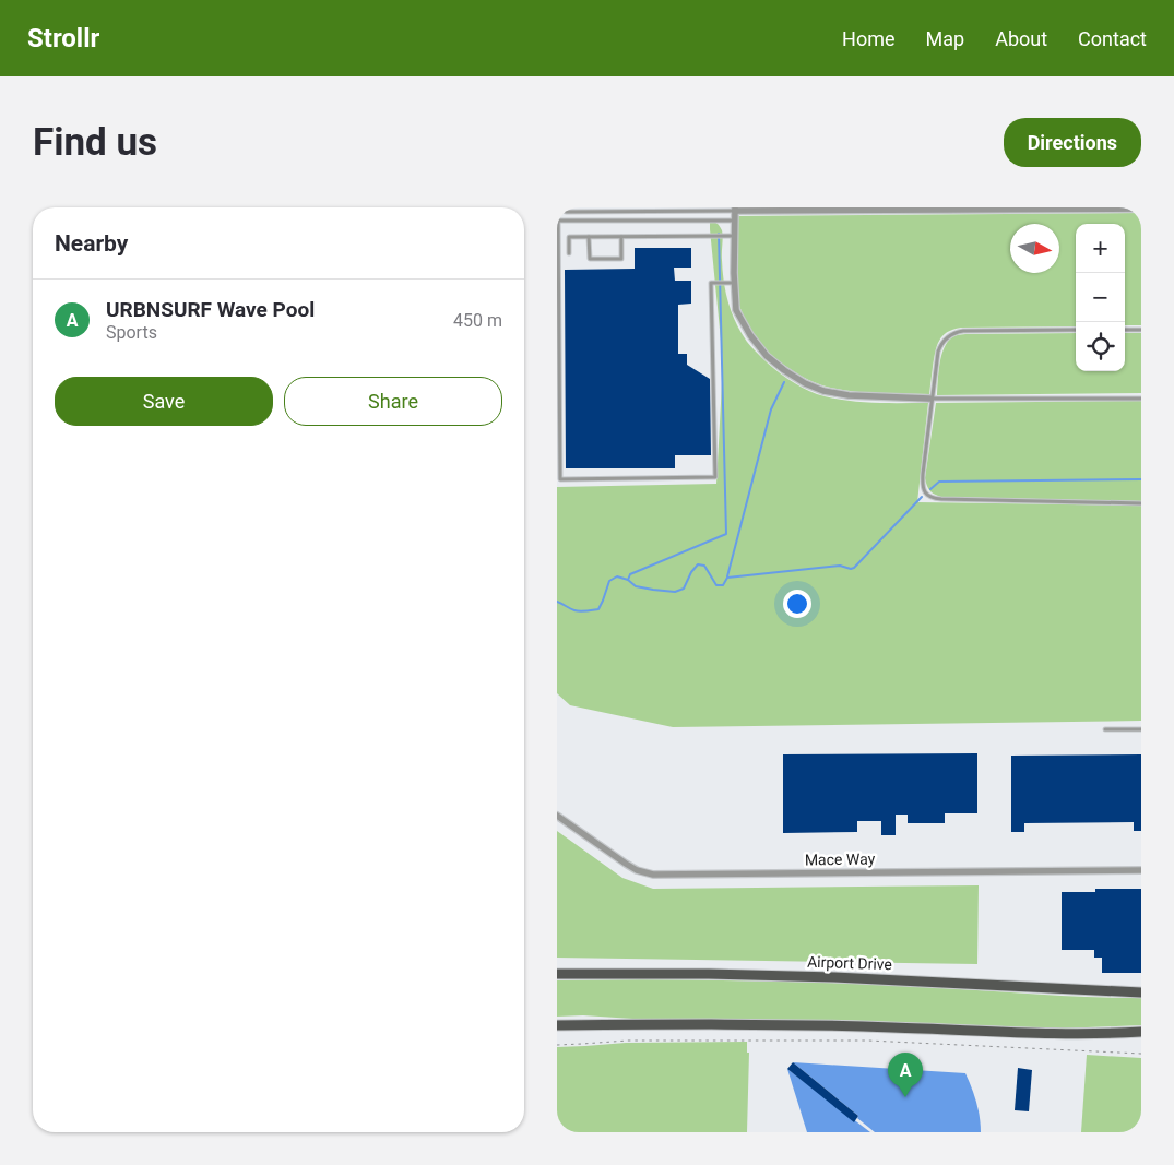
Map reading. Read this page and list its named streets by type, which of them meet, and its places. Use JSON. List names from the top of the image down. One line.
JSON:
{"streets":{"main road":["Airport Drive"],"street":["Mace Way"]},"north":"right","page":{"header":"Strollr","nav":["Home","Map","About","Contact"],"buttons":["Directions",["Save","Share"]],"title":"Find us","heading":"Nearby","map_buttons":["+","−"],"list":[{"mark":"A","name":"URBNSURF Wave Pool","note":"Sports","value":"450 m"}],"pins":"A"}}
